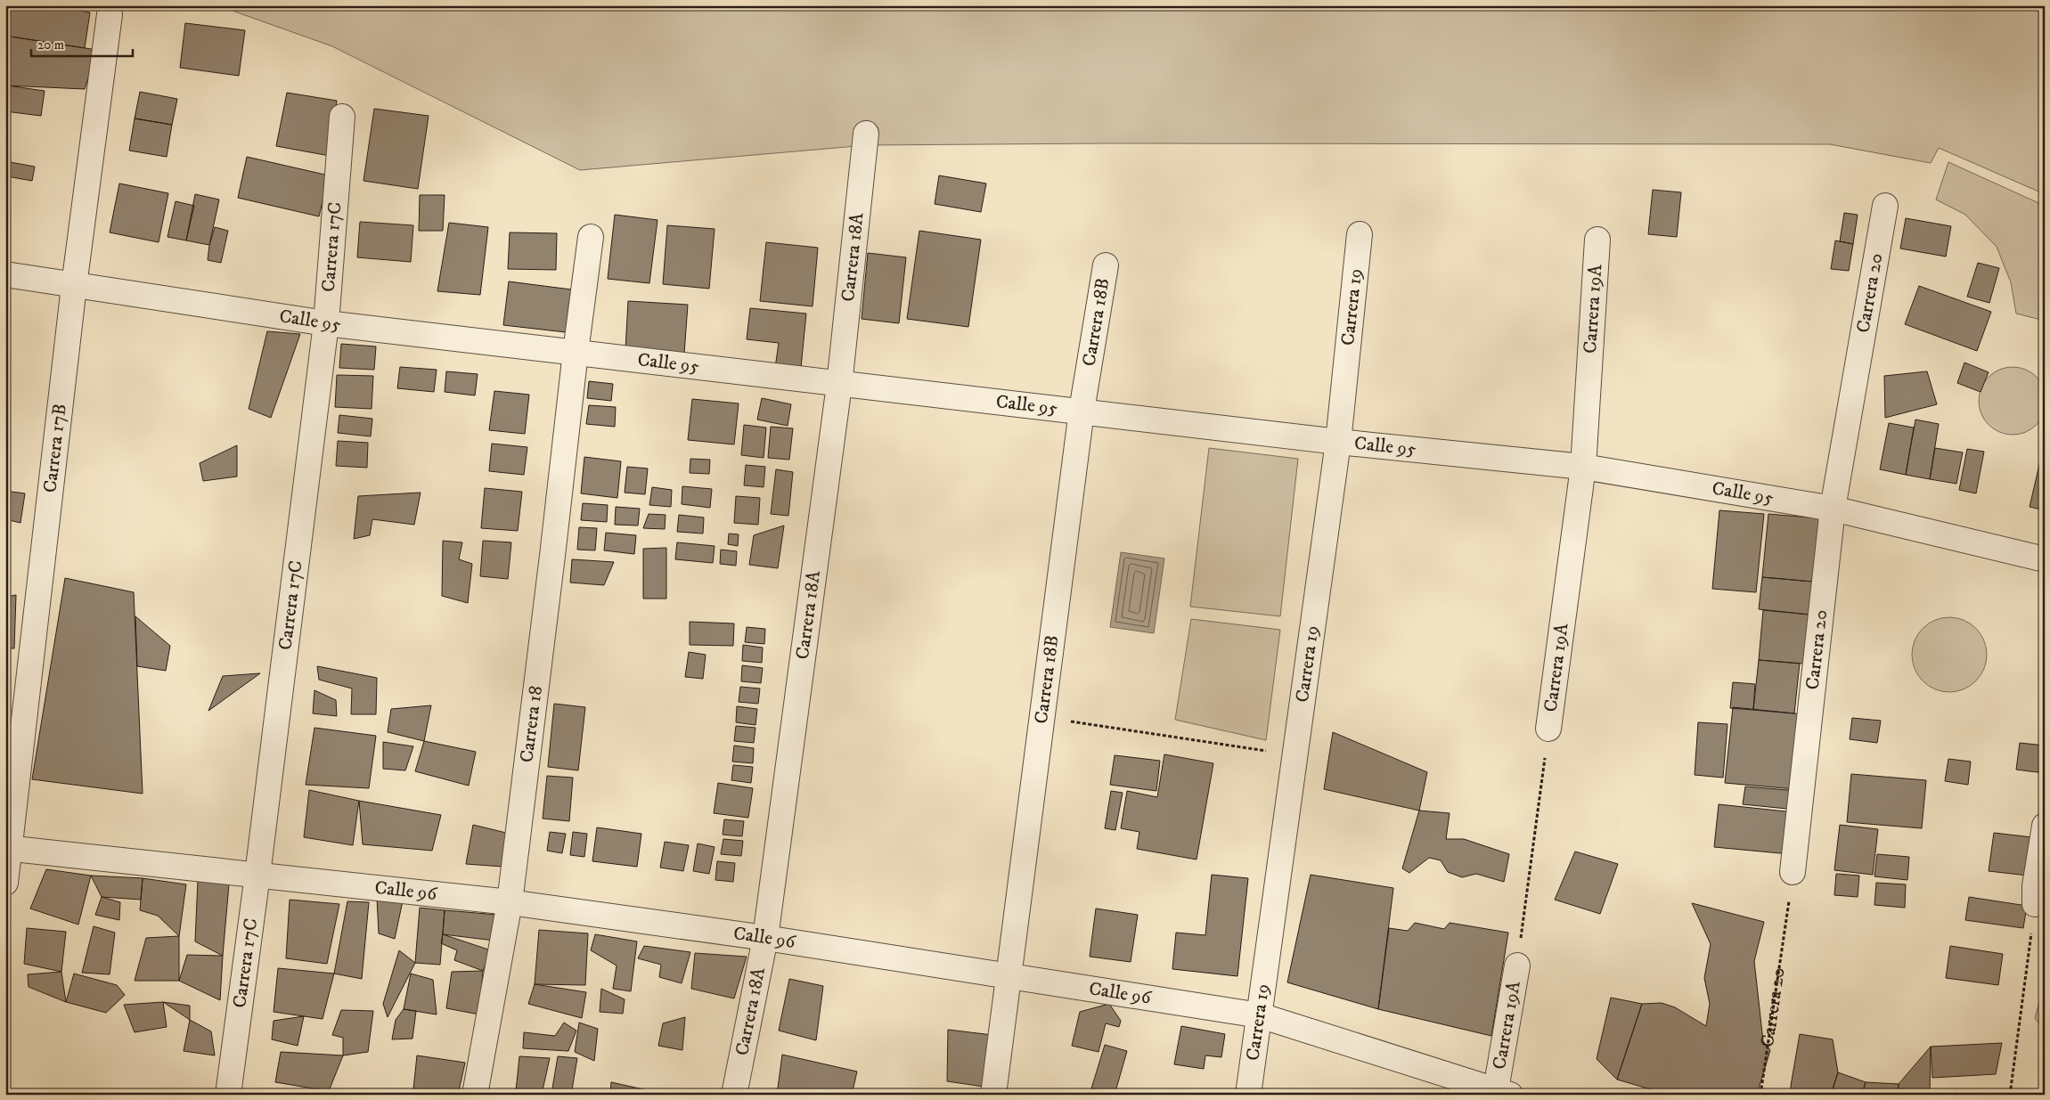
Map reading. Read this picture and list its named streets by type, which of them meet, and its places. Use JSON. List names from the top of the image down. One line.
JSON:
{"streets":{"street":["Carrera 17C","Carrera 18A","Carrera 20","Carrera 19","Carrera 19A","Calle 95","Carrera 18B","Carrera 17B","Carrera 18","Calle 96"]},"crossings":[["Carrera 17C","Calle 95"],["Carrera 17C","Calle 96"],["Carrera 18A","Calle 95"],["Carrera 18A","Calle 96"],["Carrera 20","Calle 95"],["Carrera 19","Calle 95"],["Carrera 19","Calle 96"],["Carrera 19A","Calle 95"],["Carrera 19A","Calle 96"],["Calle 95","Carrera 18B"],["Calle 95","Carrera 17B"],["Calle 95","Carrera 18"],["Carrera 18B","Calle 96"],["Carrera 17B","Calle 96"],["Carrera 18","Calle 96"]],"scale_bar":"20 m"}
